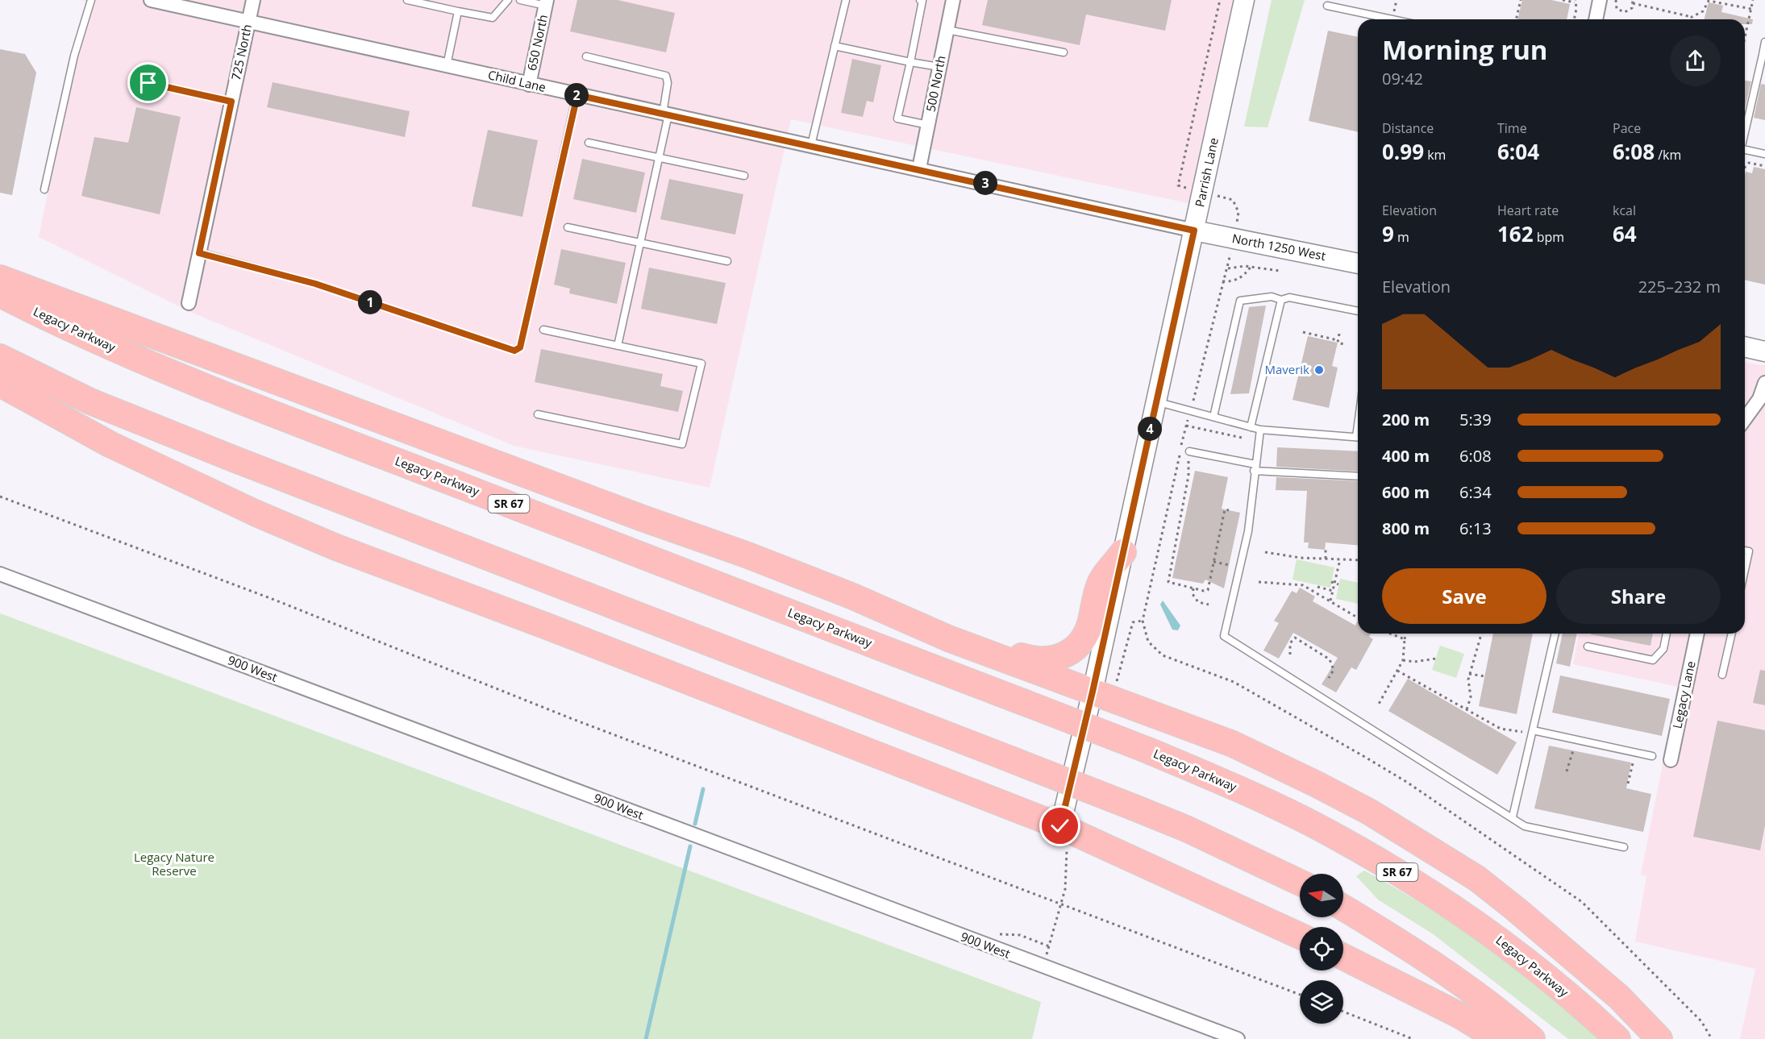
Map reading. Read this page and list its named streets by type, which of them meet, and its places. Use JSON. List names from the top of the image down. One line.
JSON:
{"streets":{"highway":["Legacy Parkway","SR 67"],"main road":["Parrish Lane","North 1250 West"],"street":["650 North","725 North","Child Lane","500 North","900 West","Legacy Lane"]},"crossings":[["650 North","Child Lane"],["725 North","Child Lane"],["Child Lane","500 North"],["Child Lane","Parrish Lane"],["Child Lane","North 1250 West"],["Parrish Lane","North 1250 West"]],"parks":["Legacy Nature Reserve"],"places":["Maverik"],"north":"left","page":{"heading":["Morning run","09:42"],"pins":["2","3","1","4"],"stats":[["Distance","0.99 km"],["Time","6:04"],["Pace","6:08 /km"],["Elevation","9 m"],["Heart rate","162 bpm"],["kcal","64"]],"chart":["Elevation","225–232 m"],"list":[{"name":"200 m","note":"5:39"},{"name":"400 m","note":"6:08"},{"name":"600 m","note":"6:34"},{"name":"800 m","note":"6:13"}],"buttons":["Save","Share"]}}
